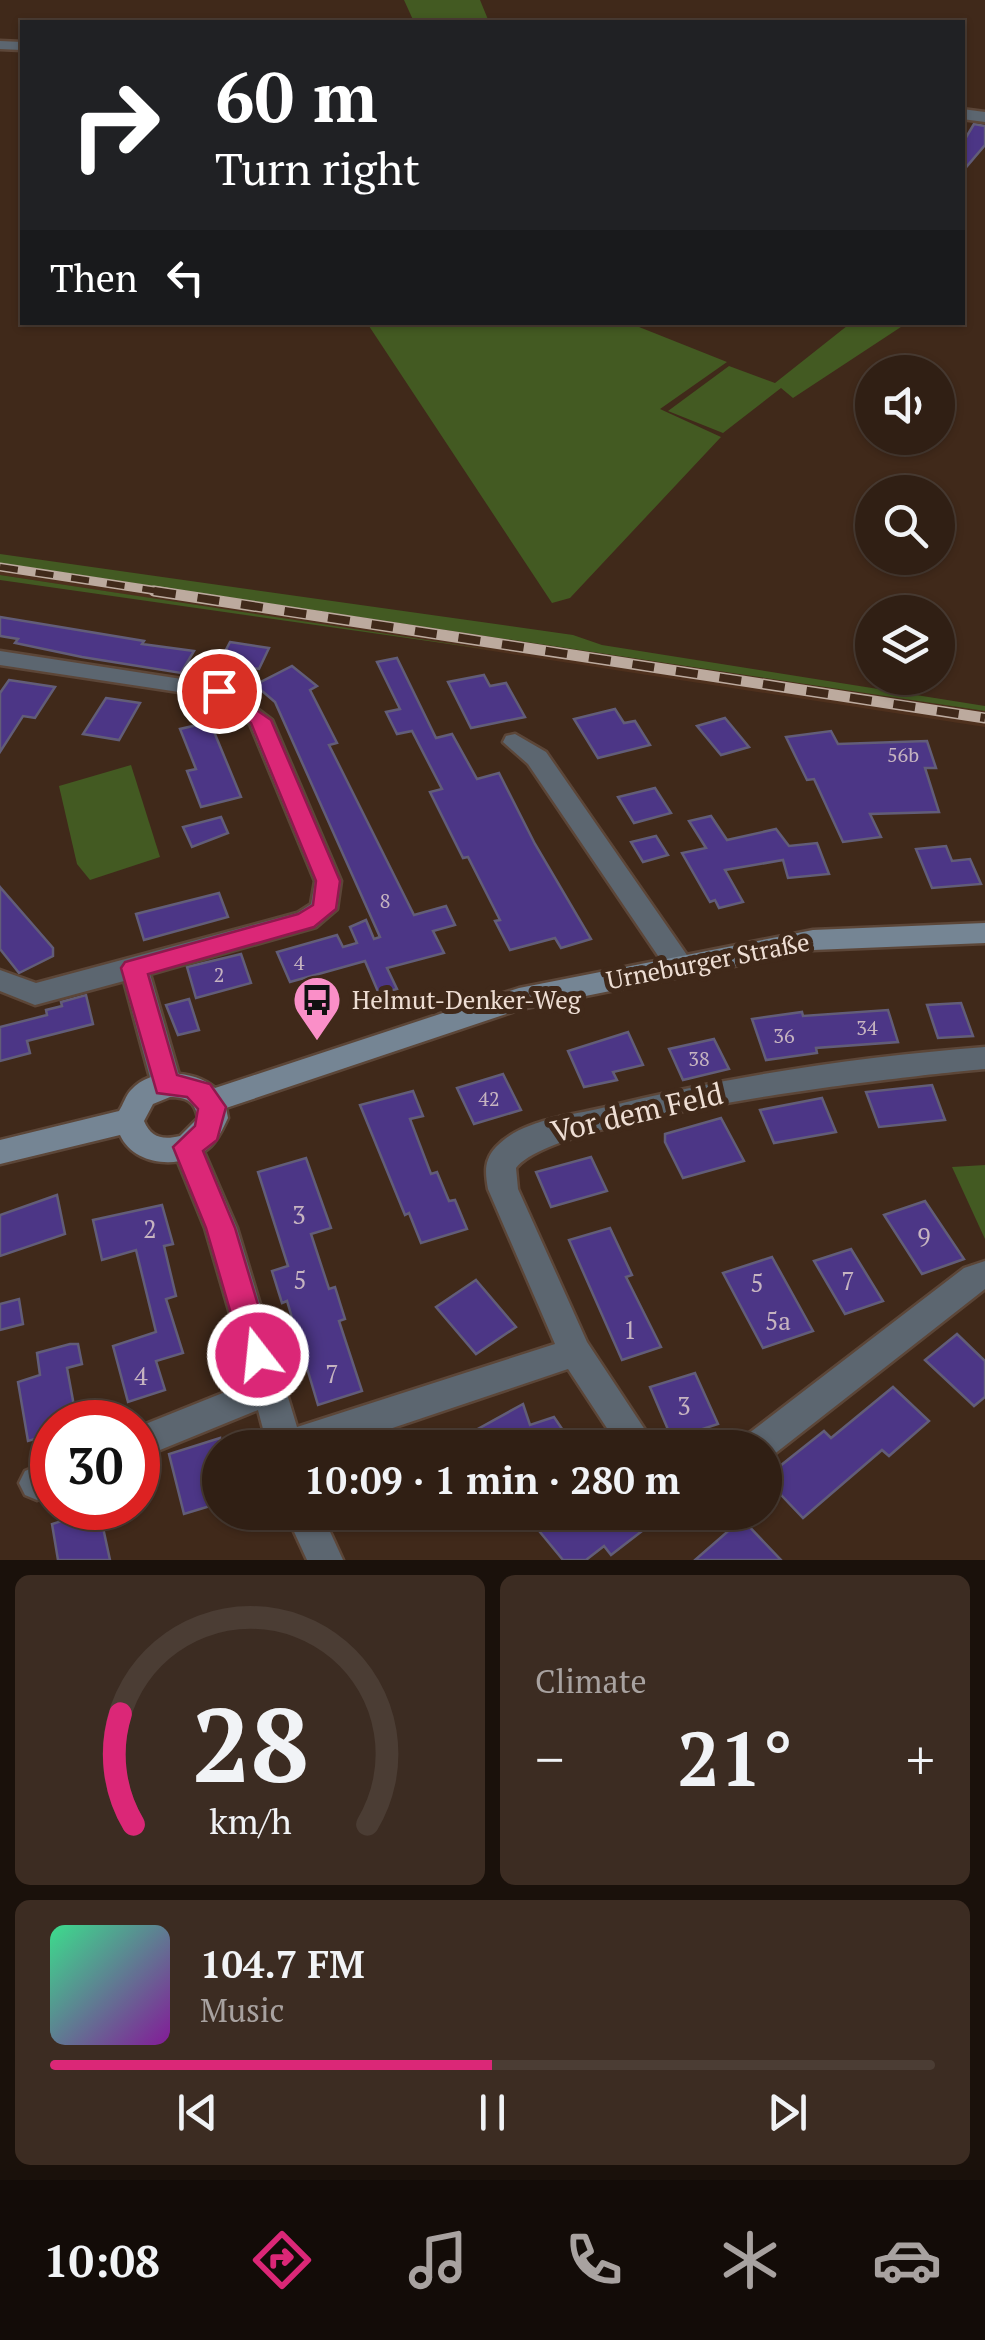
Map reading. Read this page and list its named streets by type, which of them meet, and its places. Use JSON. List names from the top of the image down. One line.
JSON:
{"streets":{"street":["Urneburger Straße","Vor dem Feld"]},"places":{"bus stop":["Helmut-Denker-Weg"]},"house_numbers":["56b","8","4","2","34","36","38","42","3","2","9","5","7","5","5a","1","7","4","3"],"page":{"turn":["60 m","Turn right"],"then":"Then","limit":"30","trip":"10:09 · 1 min · 280 m","tile":"Climate","heat":["−","21°","+"],"song":["104.7 FM","Music"],"tabs":"10:08","gauge":["28","km/h"]}}
